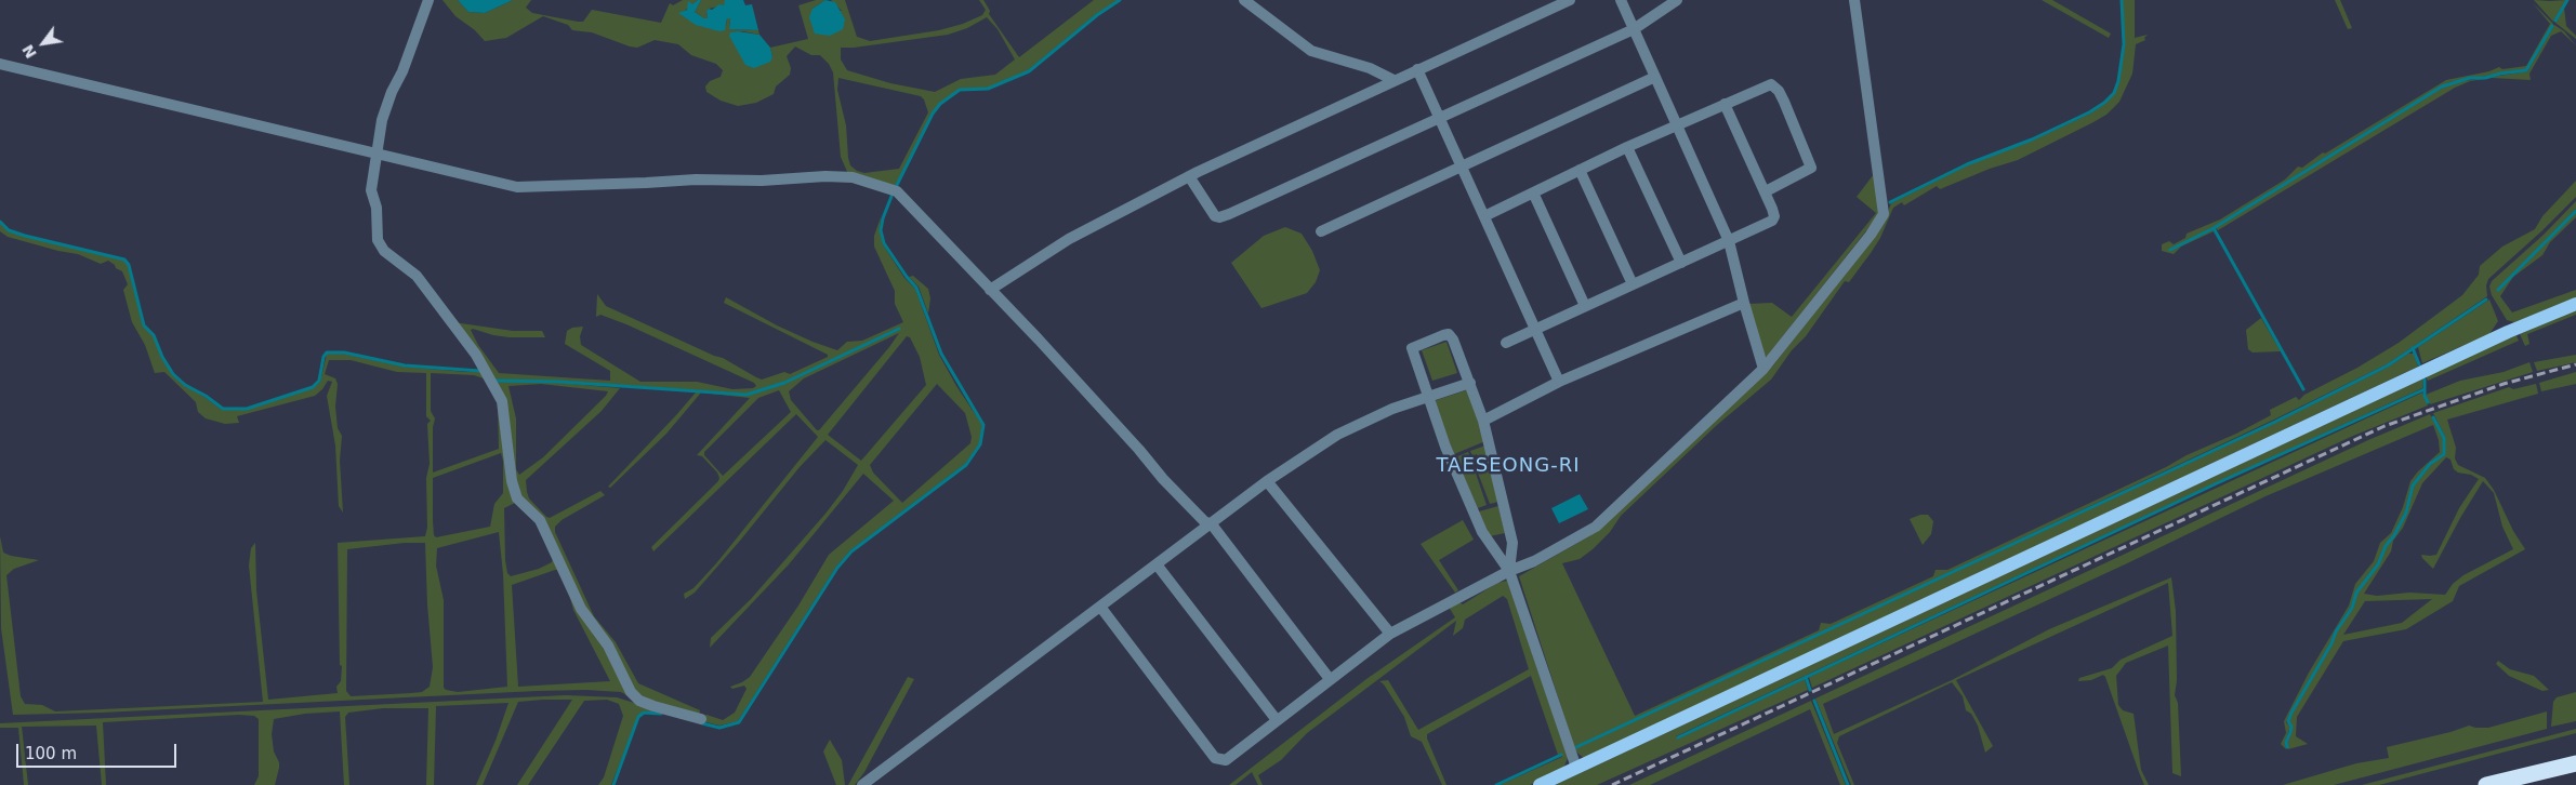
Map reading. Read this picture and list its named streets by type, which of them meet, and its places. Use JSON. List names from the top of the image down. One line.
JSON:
{"districts":["TAESEONG-RI"],"scale_bar":"100 m","north":"bottom left"}
